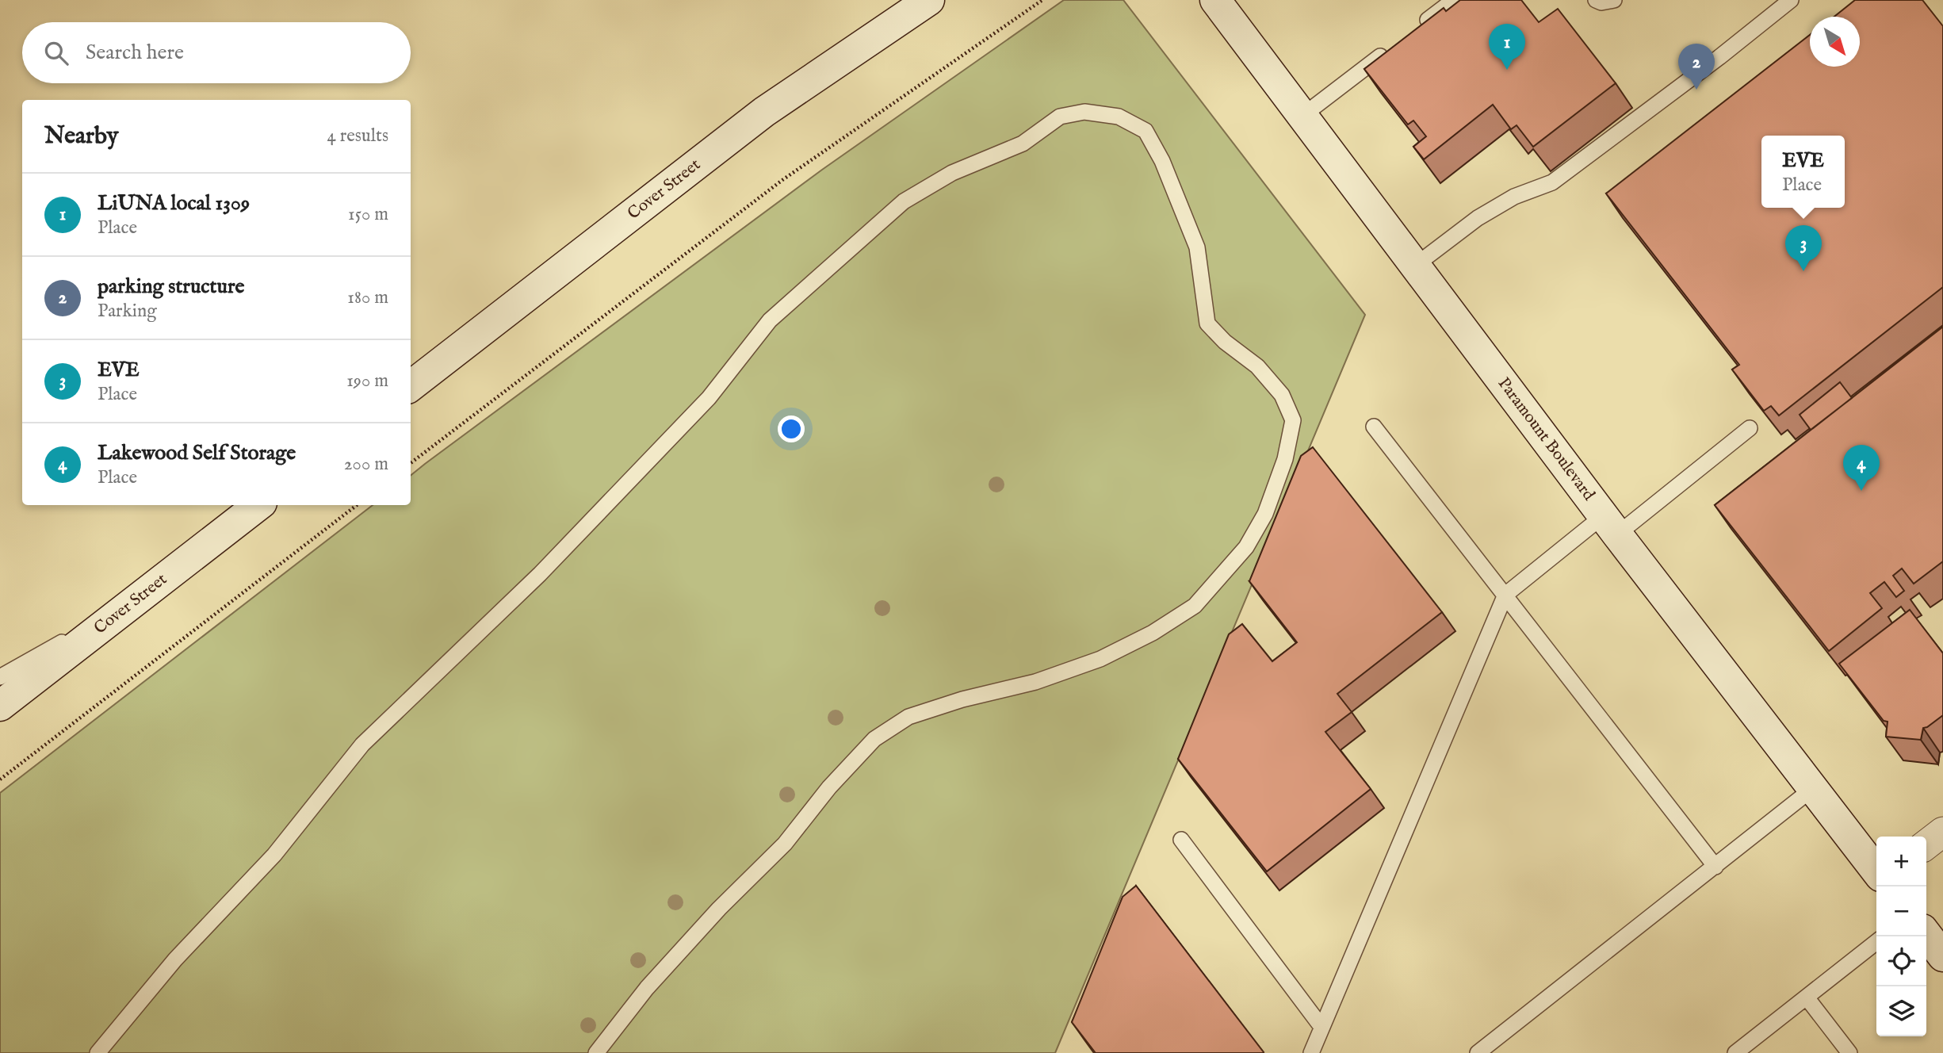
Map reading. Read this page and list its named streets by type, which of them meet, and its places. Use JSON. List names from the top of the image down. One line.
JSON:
{"streets":{"street":["Cover Street","Paramount Boulevard"]},"north":"bottom right","page":{"search":"Search here","pins":["1","2","3","4"],"heading":["Nearby","4 results"],"popup":["EVE","Place"],"list":[{"mark":"1","name":"LiUNA local 1309","note":"Place","value":"150 m"},{"mark":"2","name":"parking structure","note":"Parking","value":"180 m"},{"mark":"3","name":"EVE","note":"Place","value":"190 m"},{"mark":"4","name":"Lakewood Self Storage","note":"Place","value":"200 m"}],"map_buttons":["+","−"]}}
